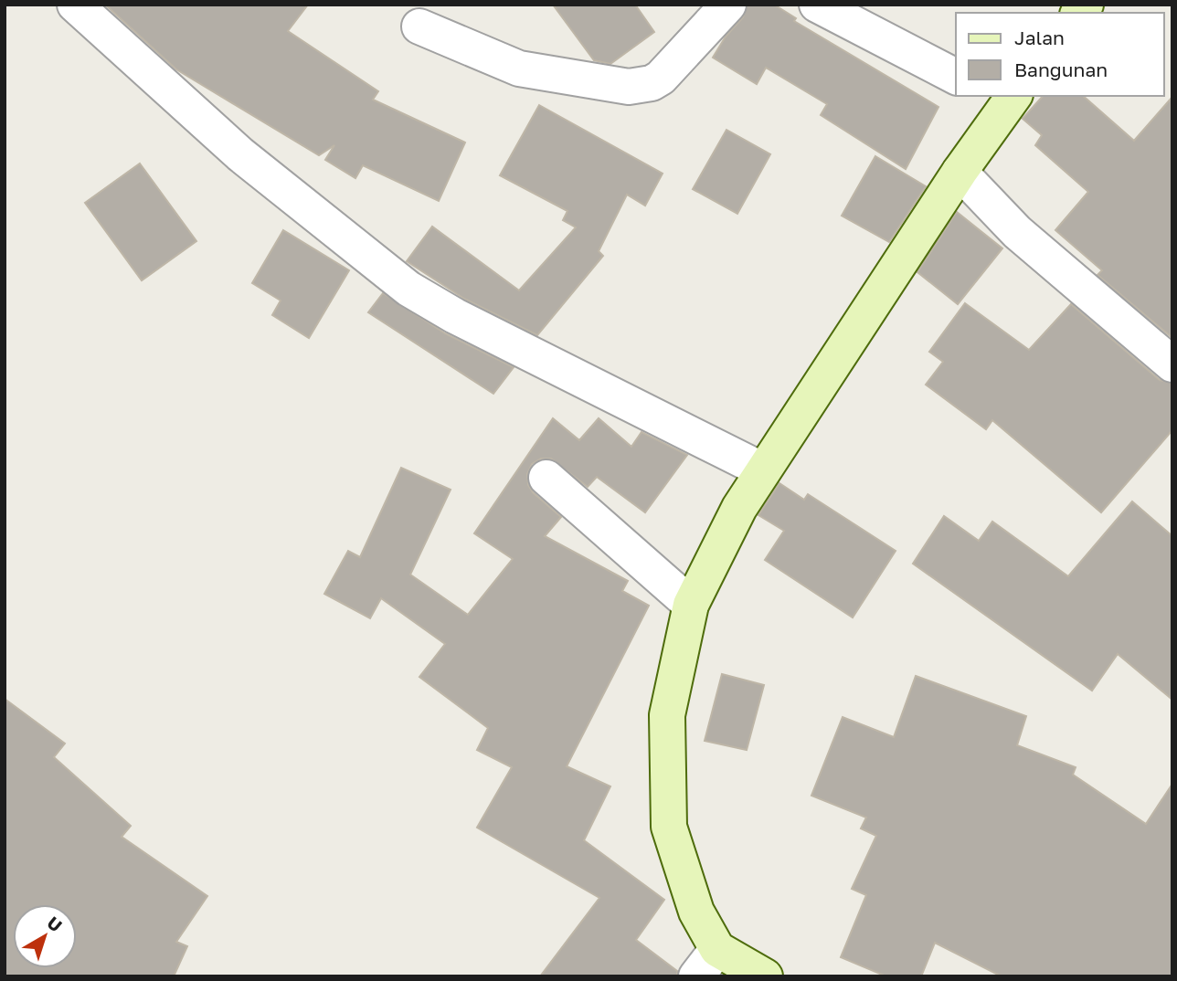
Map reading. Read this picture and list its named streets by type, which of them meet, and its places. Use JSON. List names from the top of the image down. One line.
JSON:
{"legend":["Jalan","Bangunan"],"north":"top right"}
